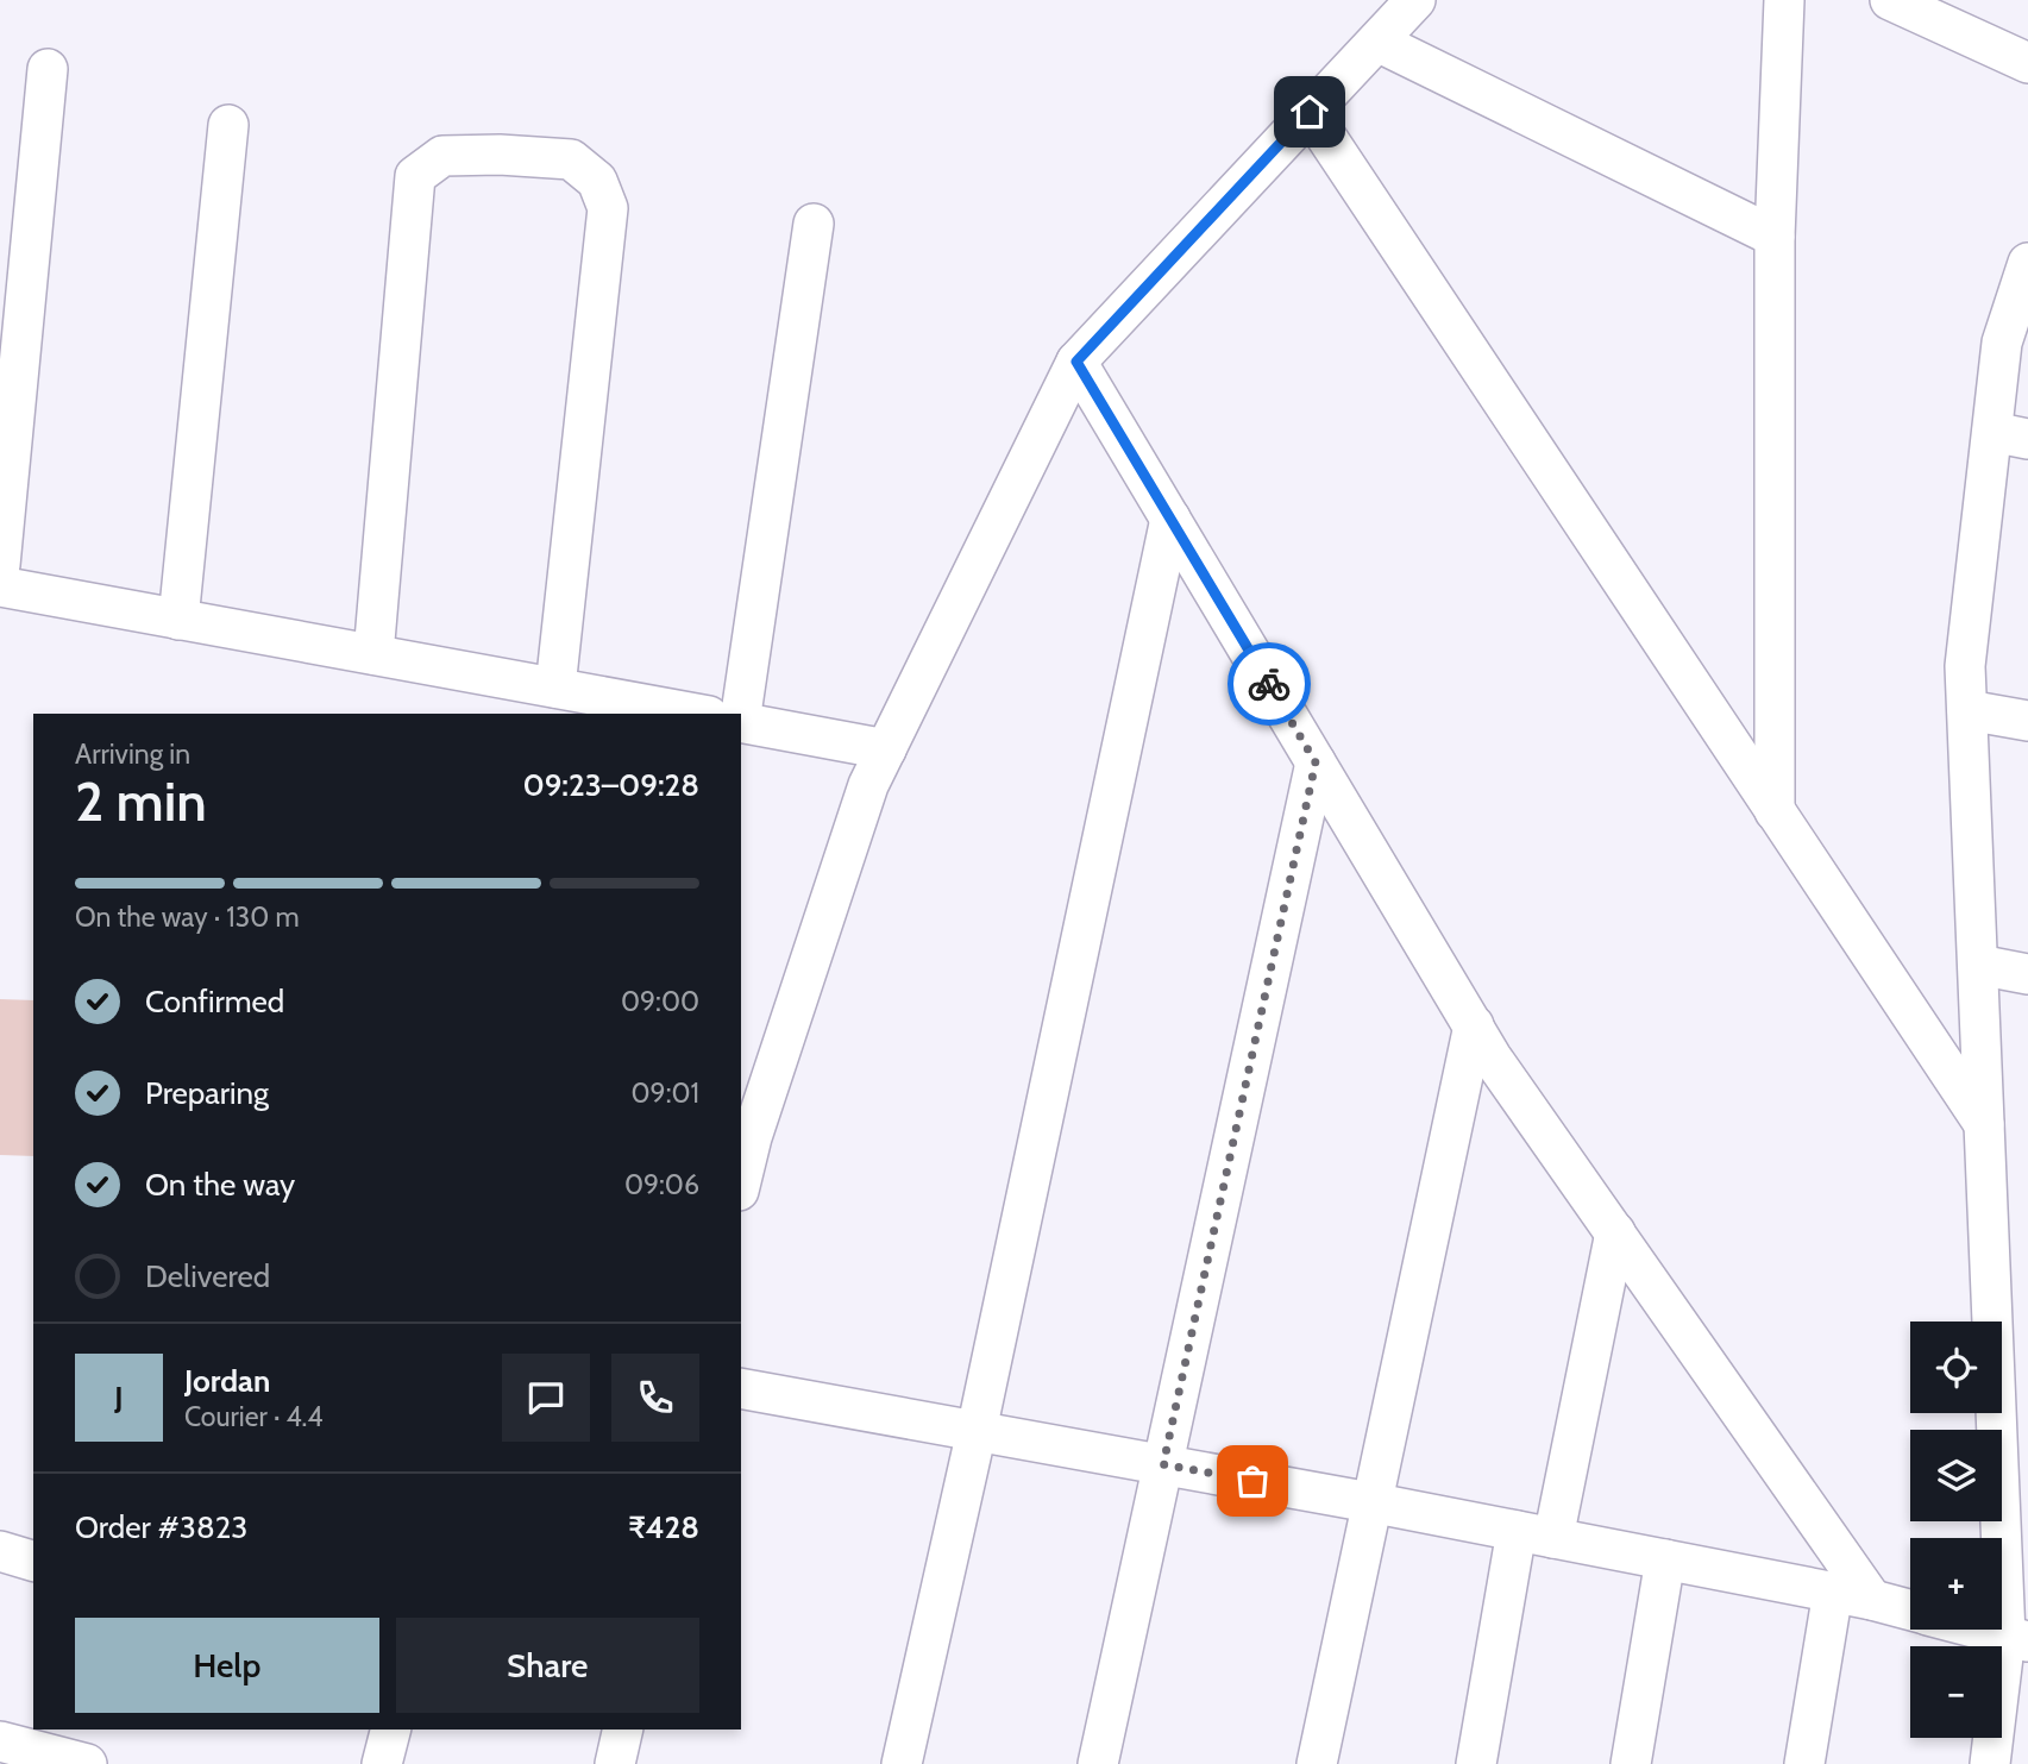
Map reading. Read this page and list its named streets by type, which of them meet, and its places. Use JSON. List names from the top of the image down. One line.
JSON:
{"page":{"heading":["2 min","Arriving in","09:23–09:28"],"panel":["Jordan","Courier · 4.4","Order #3823","₹428"],"bar":"On the way · 130 m","list":[["Confirmed","09:00"],["Preparing","09:01"],["On the way","09:06"],"Delivered"],"map_buttons":["+","−"],"round":"J","buttons":["Help","Share"]}}
